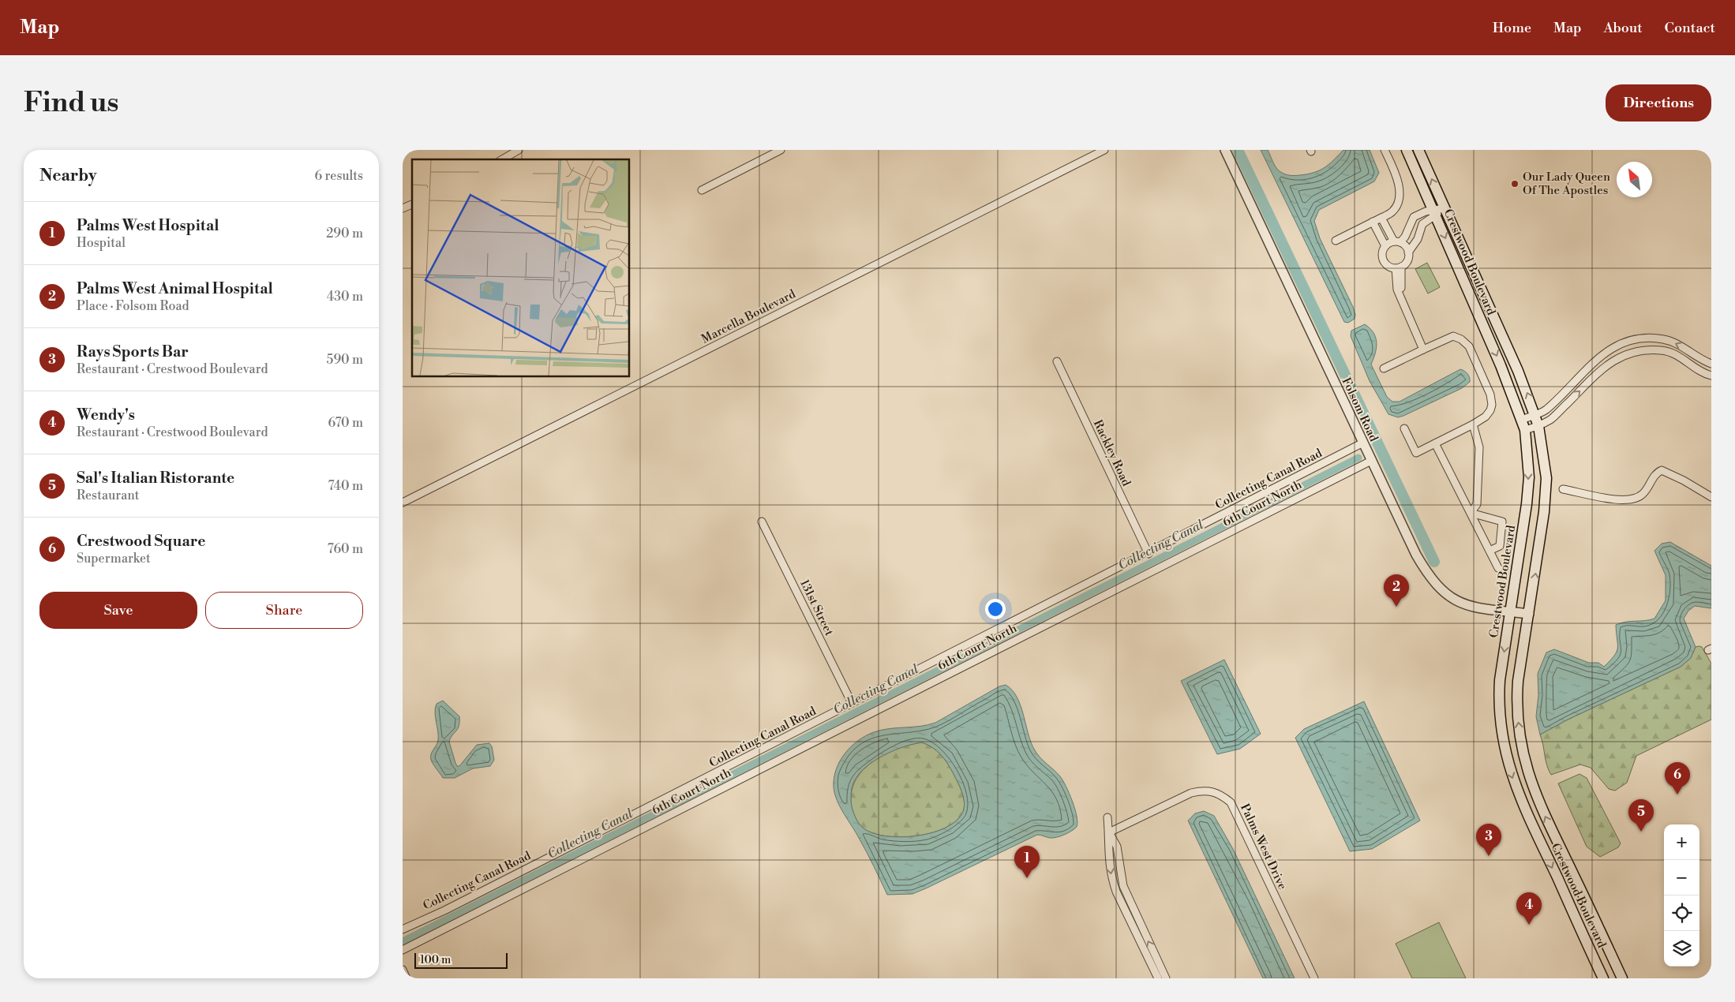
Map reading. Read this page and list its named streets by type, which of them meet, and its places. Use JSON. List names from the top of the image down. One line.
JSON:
{"streets":{"main road":["Crestwood Boulevard"],"street":["Marcella Boulevard","Folsom Road","Rackley Road","Collecting Canal Road","6th Court North","131st Street","Palms West Drive"]},"crossings":[["Crestwood Boulevard","Folsom Road"],["Folsom Road","Collecting Canal Road"],["Folsom Road","6th Court North"],["Rackley Road","Collecting Canal Road"],["Collecting Canal Road","131st Street"]],"water":["Collecting Canal"],"places":["Our Lady Queen Of The Apostles"],"scale_bar":"100 m","north":"top left","page":{"header":"Map","nav":["Home","Map","About","Contact"],"buttons":["Directions",["Save","Share"]],"title":"Find us","heading":["Nearby","6 results"],"list":[{"mark":"1","name":"Palms West Hospital","note":"Hospital","value":"290 m"},{"mark":"2","name":"Palms West Animal Hospital","note":"Place · Folsom Road","value":"430 m"},{"mark":"3","name":"Rays Sports Bar","note":"Restaurant · Crestwood Boulevard","value":"590 m"},{"mark":"4","name":"Wendy's","note":"Restaurant · Crestwood Boulevard","value":"670 m"},{"mark":"5","name":"Sal's Italian Ristorante","note":"Restaurant","value":"740 m"},{"mark":"6","name":"Crestwood Square","note":"Supermarket","value":"760 m"}],"pins":["2","6","5","3","1","4"],"map_buttons":["+","−"],"scale":"100 m"}}
